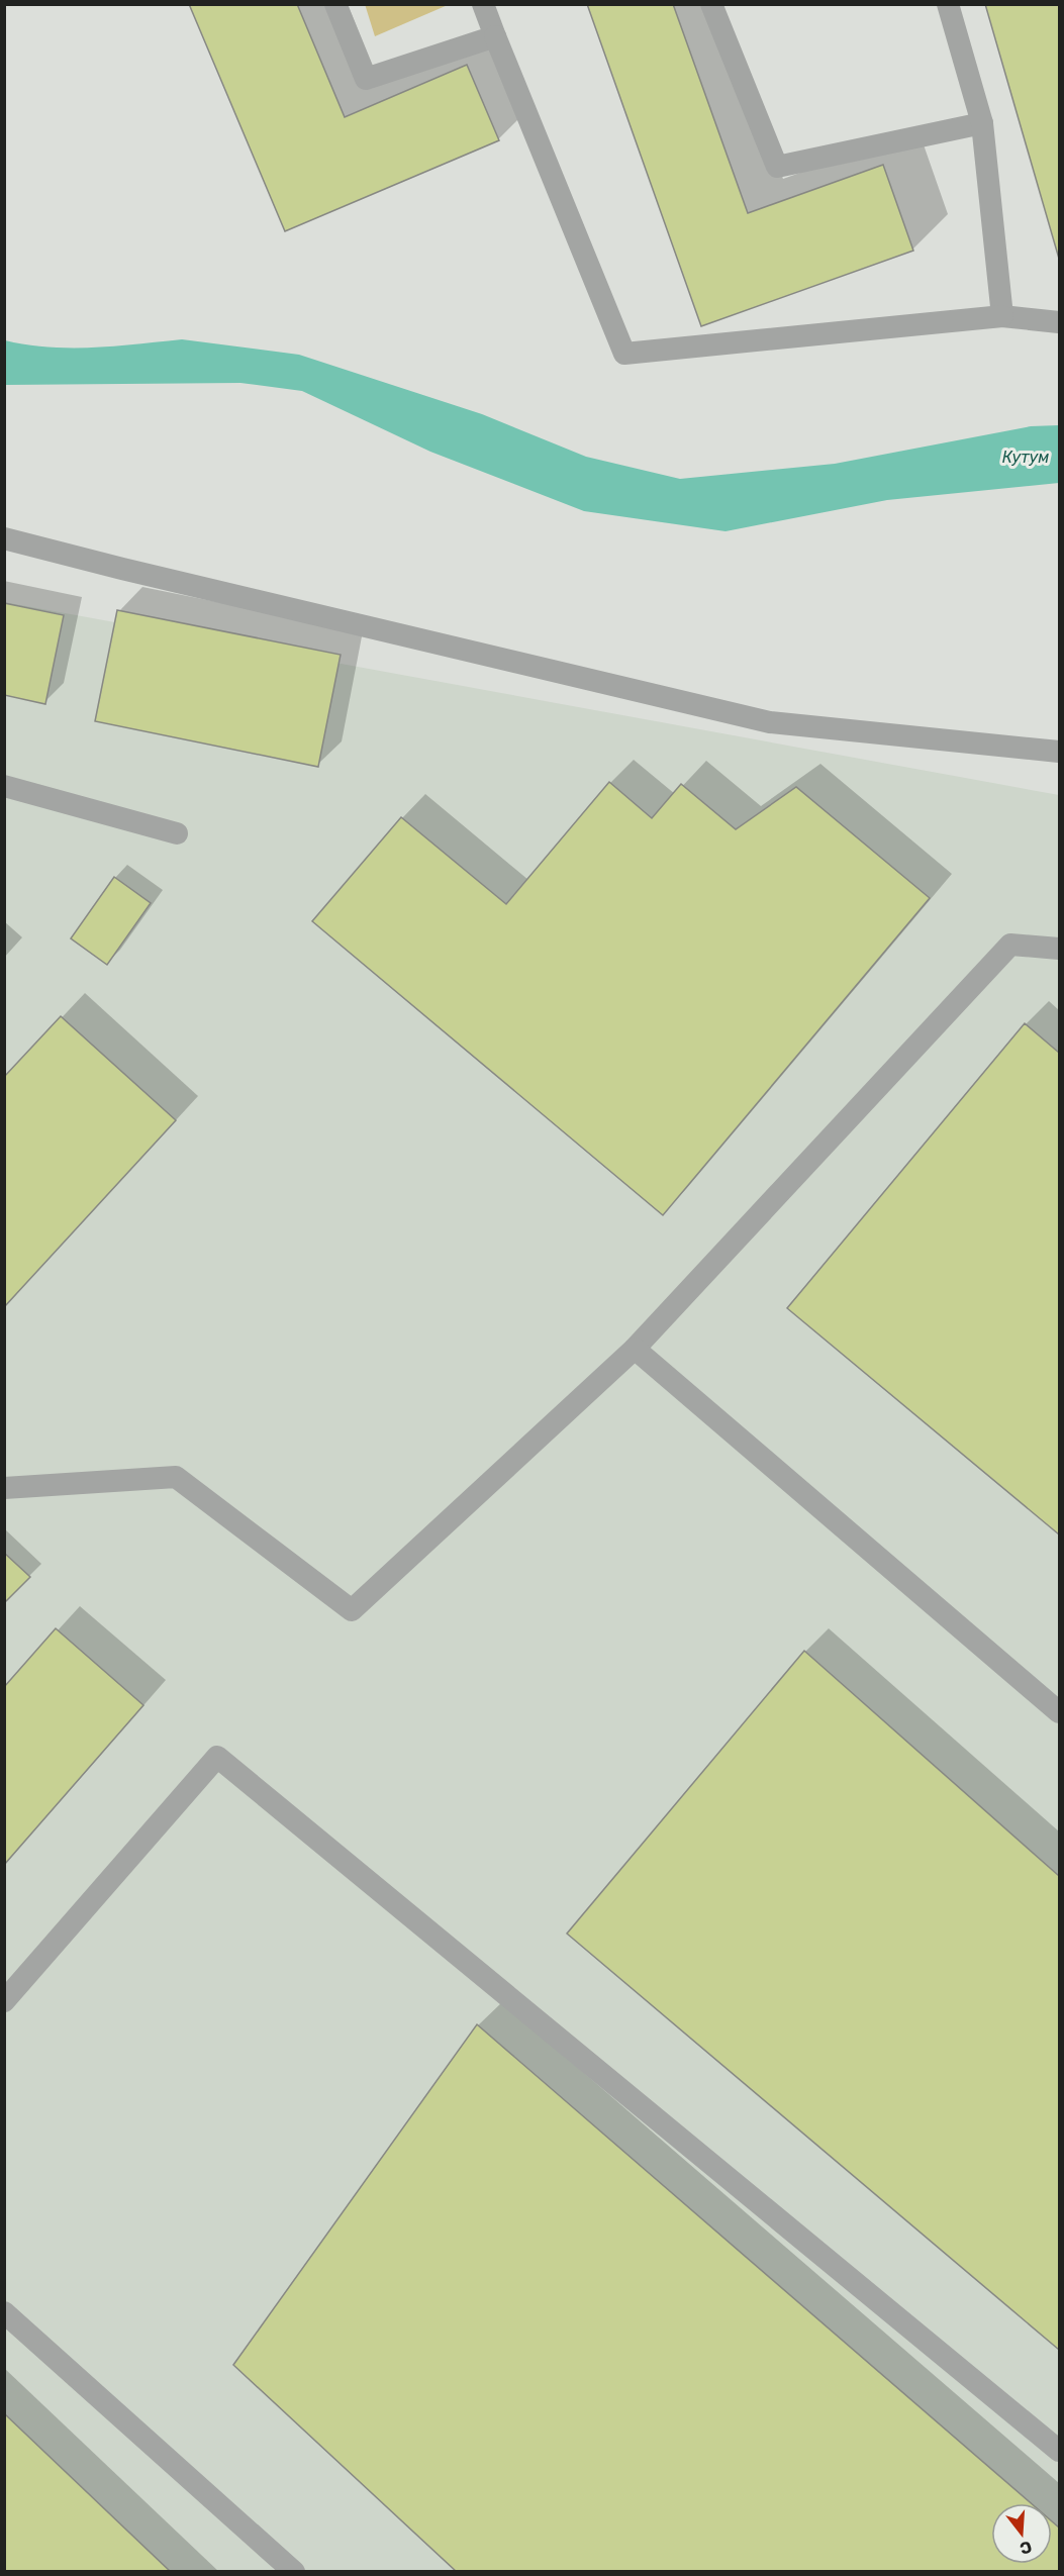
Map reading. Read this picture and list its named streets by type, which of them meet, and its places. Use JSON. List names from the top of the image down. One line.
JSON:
{"water":["Кутум"],"north":"bottom"}
